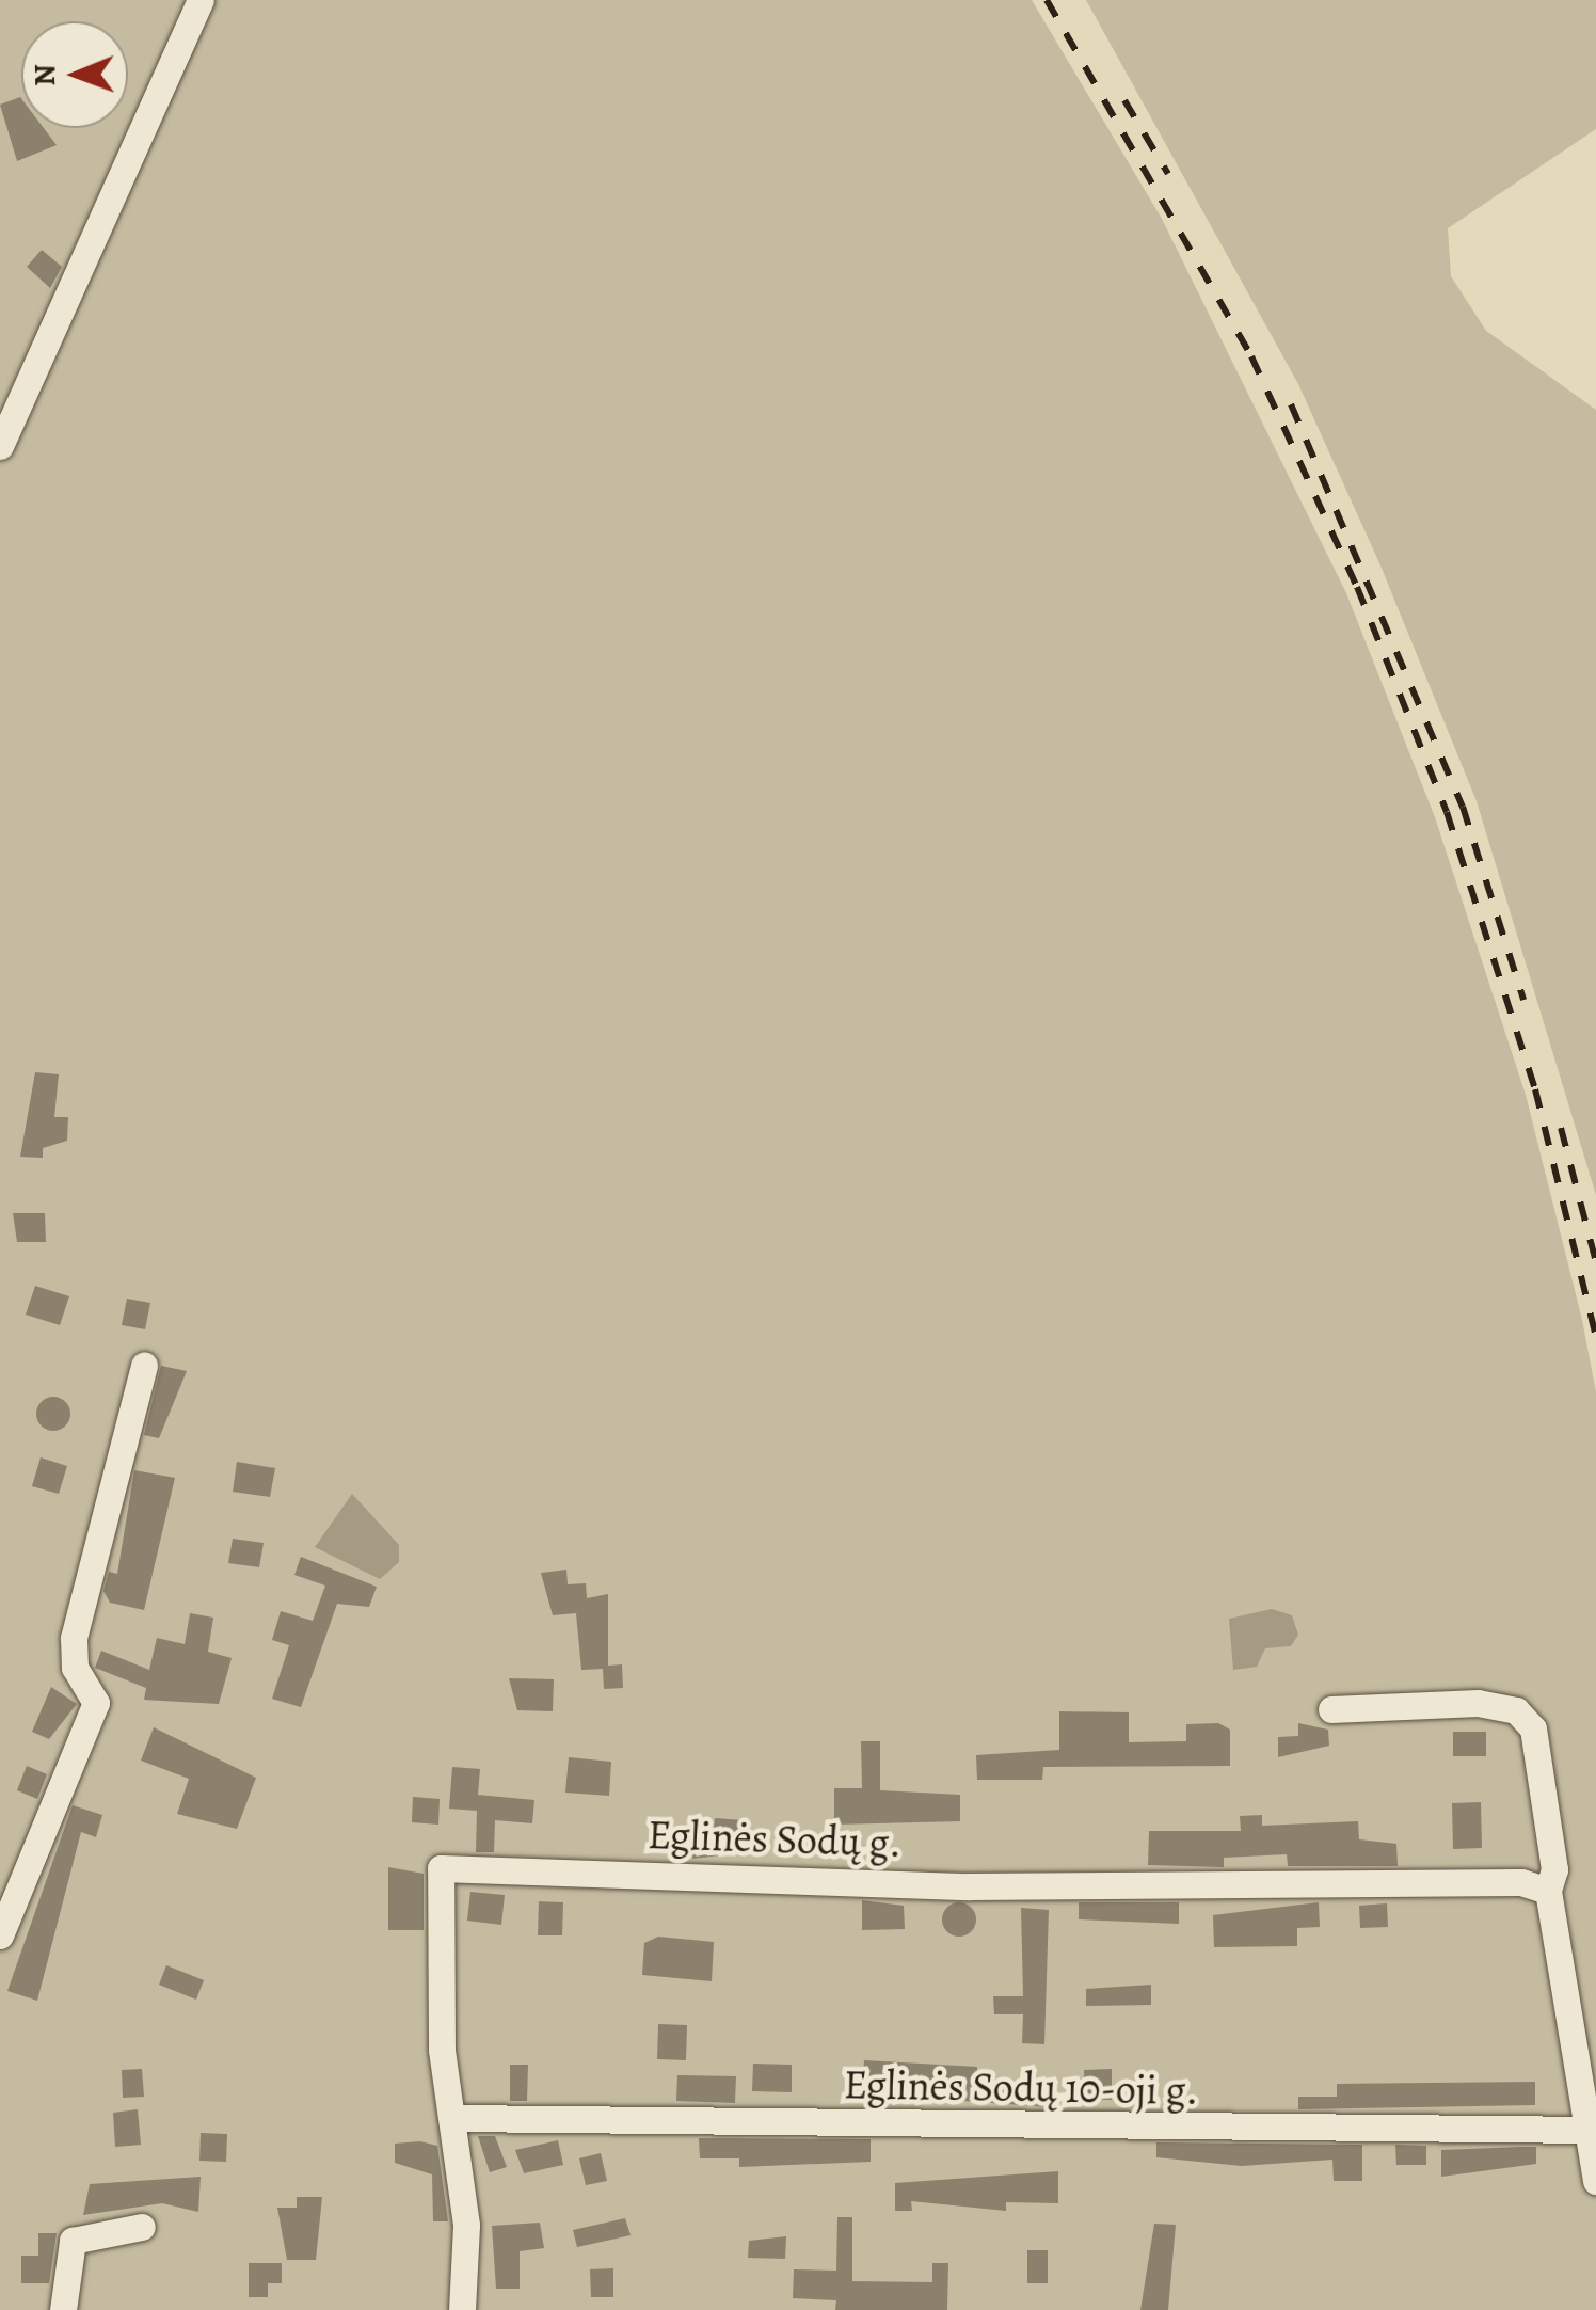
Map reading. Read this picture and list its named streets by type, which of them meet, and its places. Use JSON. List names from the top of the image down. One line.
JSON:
{"streets":{"street":["Eglinės Sodų g.","Eglinės Sodų 10-oji g."]},"crossings":[["Eglinės Sodų g.","Eglinės Sodų 10-oji g."]],"north":"left"}
